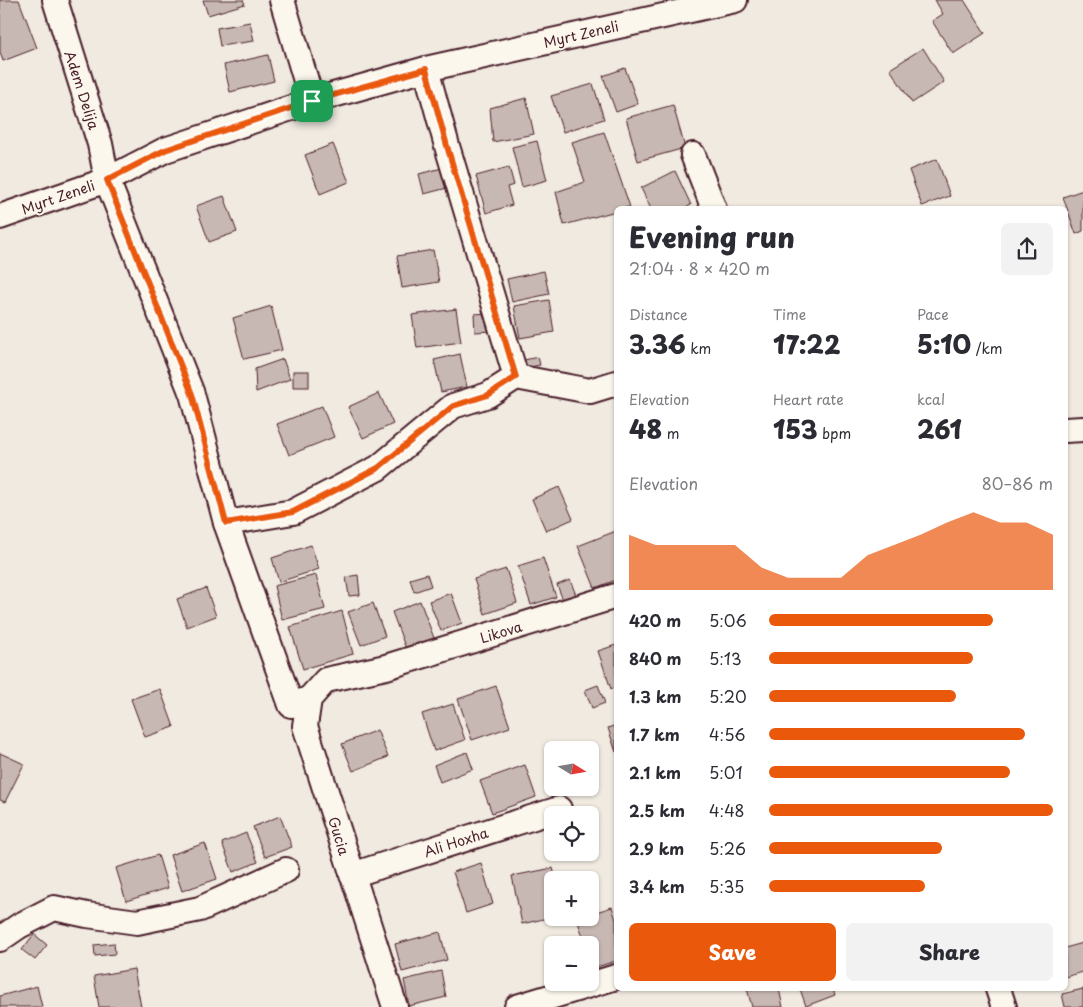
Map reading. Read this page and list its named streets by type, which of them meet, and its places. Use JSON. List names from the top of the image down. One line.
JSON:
{"streets":{"street":["Myrt Zeneli","Adem Delija","Likova","Gucia","Ali Hoxha"]},"crossings":[["Myrt Zeneli","Adem Delija"],["Adem Delija","Likova"],["Adem Delija","Gucia"],["Likova","Gucia"],["Gucia","Ali Hoxha"]],"north":"right","page":{"heading":["Evening run","21:04 · 8 × 420 m"],"stats":[["Distance","3.36 km"],["Time","17:22"],["Pace","5:10 /km"],["Elevation","48 m"],["Heart rate","153 bpm"],["kcal","261"]],"chart":["Elevation","80–86 m"],"list":[{"name":"420 m","note":"5:06"},{"name":"840 m","note":"5:13"},{"name":"1.3 km","note":"5:20"},{"name":"1.7 km","note":"4:56"},{"name":"2.1 km","note":"5:01"},{"name":"2.5 km","note":"4:48"},{"name":"2.9 km","note":"5:26"},{"name":"3.4 km","note":"5:35"}],"map_buttons":["+","−"],"buttons":["Save","Share"]}}
